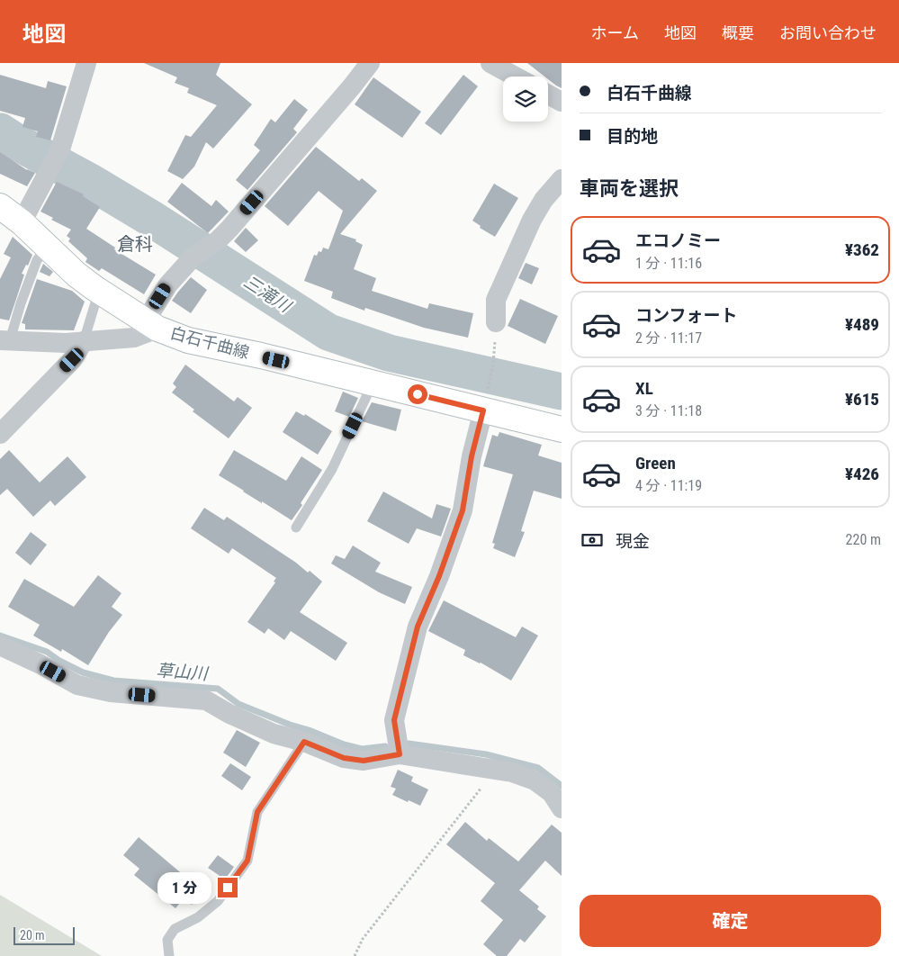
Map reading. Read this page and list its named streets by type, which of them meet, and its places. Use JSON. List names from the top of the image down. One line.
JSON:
{"streets":{"main road":["白石千曲線"]},"districts":["倉科"],"water":["三滝川","草山川"],"scale_bar":"20 m","page":{"header":"地図","nav":["ホーム","地図","概要","お問い合わせ"],"banner":["白石千曲線","目的地"],"heading":"車両を選択","list":[{"name":"エコノミー","note":"1 分 · 11:16","value":"¥362"},{"name":"コンフォート","note":"2 分 · 11:17","value":"¥489"},{"name":"XL","note":"3 分 · 11:18","value":"¥615"},{"name":"Green","note":"4 分 · 11:19","value":"¥426"}],"pay":["現金","220 m"],"bubble":"1 分","buttons":"確定","scale":"20 m"}}
